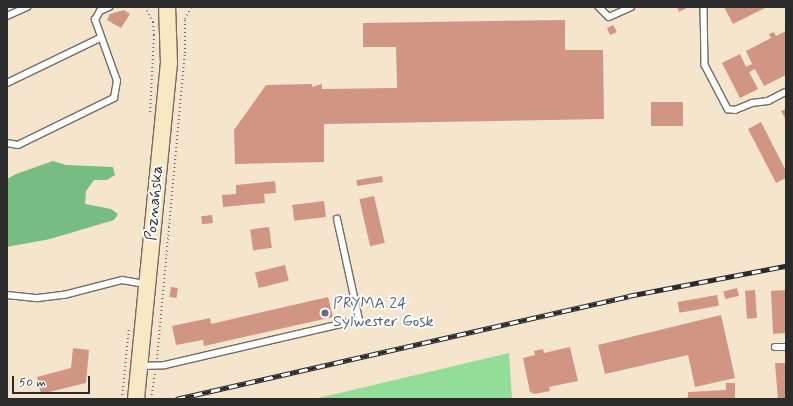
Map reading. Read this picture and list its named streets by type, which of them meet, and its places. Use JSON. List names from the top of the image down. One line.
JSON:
{"streets":{"main road":["Poznańska"]},"places":["PRYMA 24 Sylwester Gosk"],"scale_bar":"50 m"}
